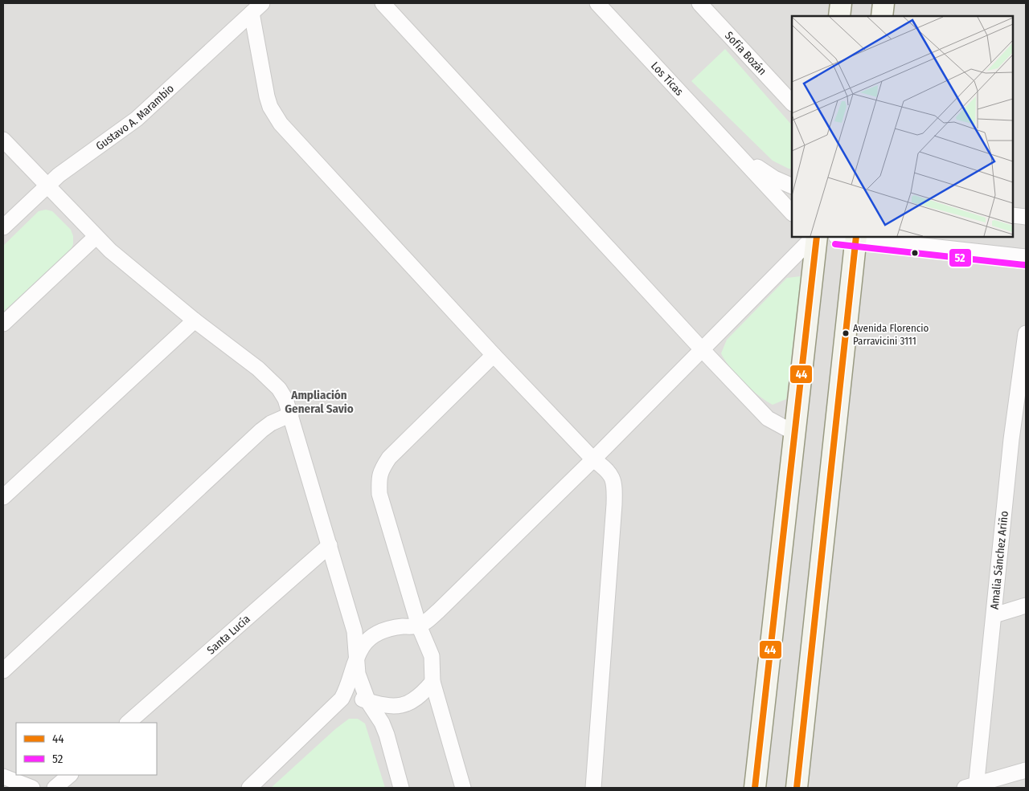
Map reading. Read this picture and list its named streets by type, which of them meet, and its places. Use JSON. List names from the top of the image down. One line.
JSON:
{"streets":{"street":["Sofía Bozán","Los Ticas","Gustavo A. Marambio","Amalia Sánchez Ariño","Santa Lucía"]},"districts":["Ampliación General Savio"],"places":["Avenida Florencio Parravicini 3111"],"lines":["transit line 44","transit line 52"],"legend":["44","52"]}
